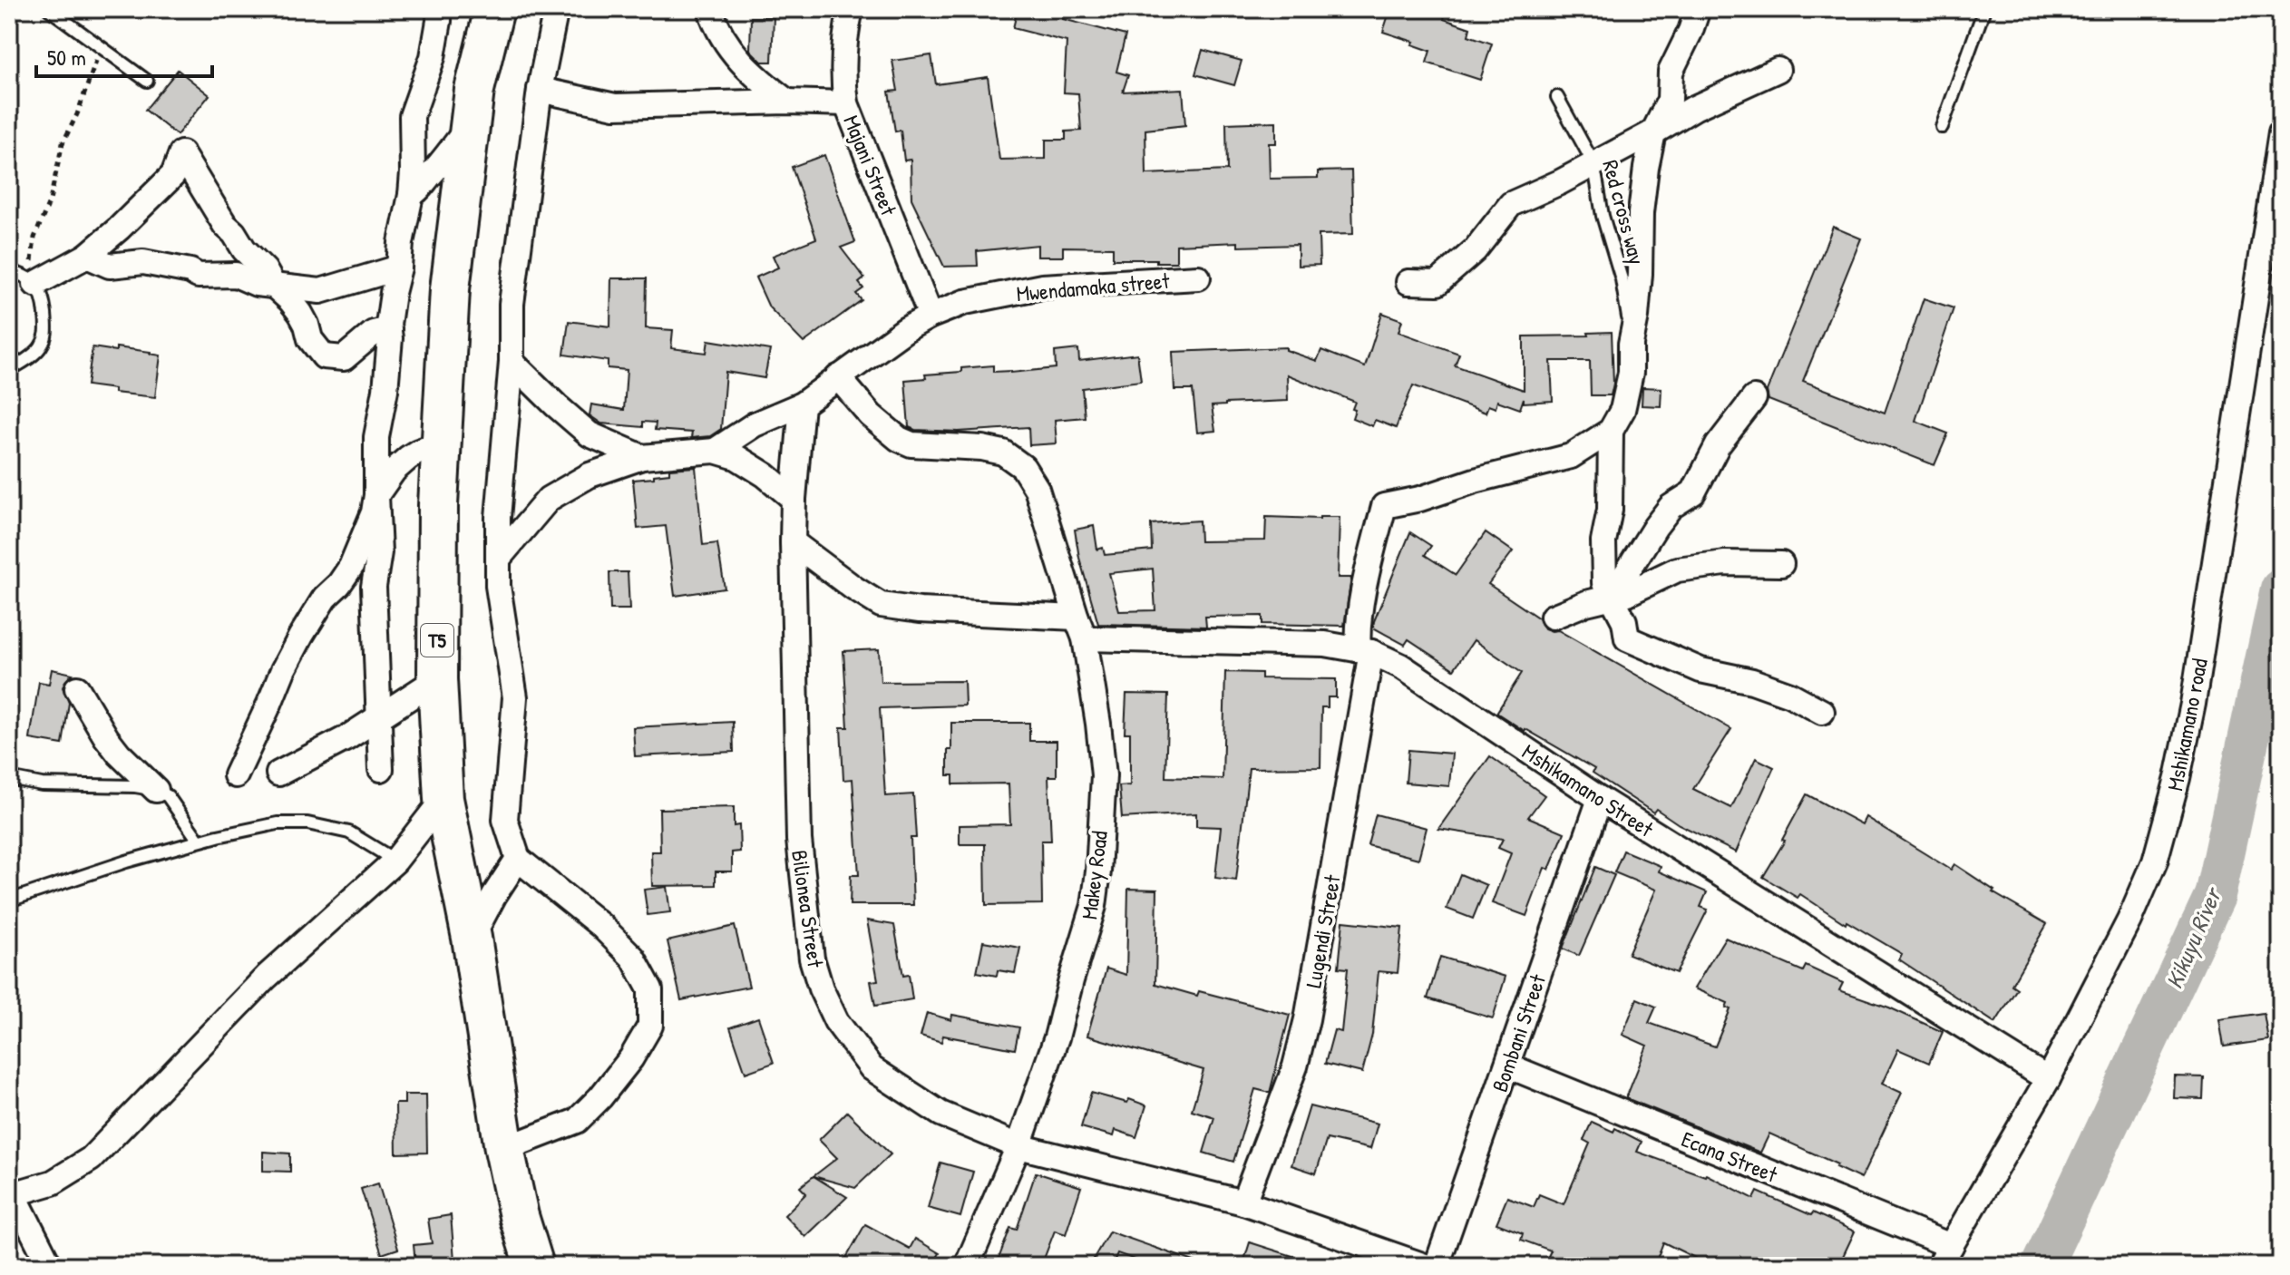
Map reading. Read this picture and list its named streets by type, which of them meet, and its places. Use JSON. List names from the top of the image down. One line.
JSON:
{"streets":{"highway":["T5"],"street":["Majani Street","Mwendamaka street","Mshikamano road","Mshikamano Street","Makey Road","Bilionea Street","Lugendi Street","Bombani Street","Ecana Street"],"lane":["Red cross way"]},"crossings":[["Majani Street","Mwendamaka street"],["Mwendamaka street","Makey Road"],["Mwendamaka street","Bilionea Street"],["Mshikamano road","Mshikamano Street"],["Mshikamano road","Ecana Street"],["Mshikamano Street","Makey Road"],["Mshikamano Street","Bilionea Street"],["Mshikamano Street","Lugendi Street"],["Mshikamano Street","Bombani Street"],["Makey Road","Bilionea Street"],["Bilionea Street","Lugendi Street"],["Bombani Street","Ecana Street"]],"water":["Kikuyu River"],"scale_bar":"50 m"}
